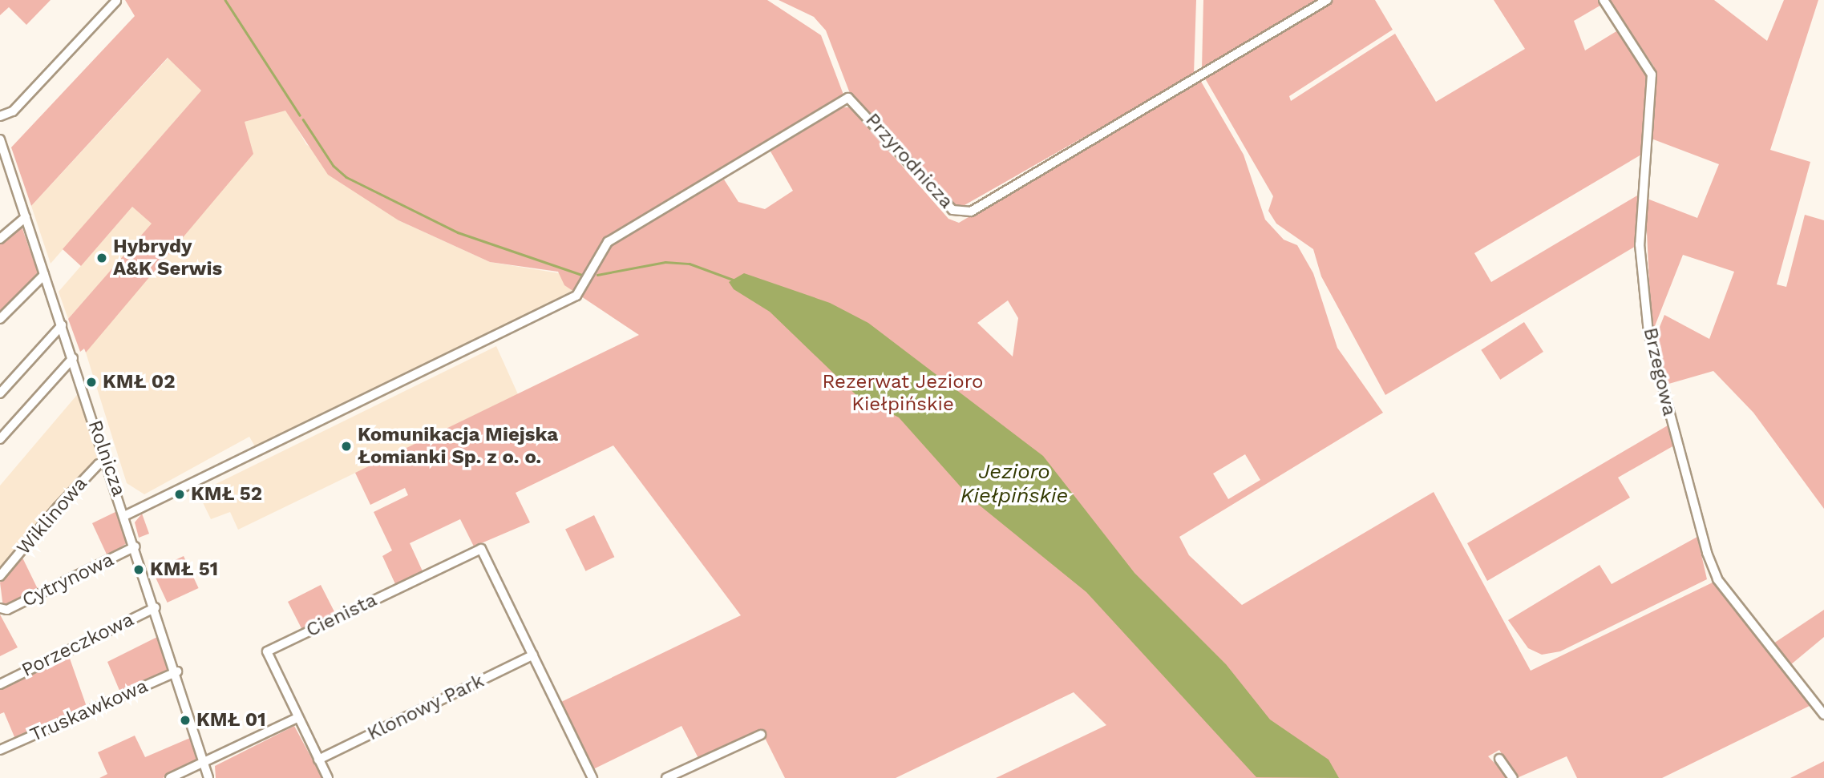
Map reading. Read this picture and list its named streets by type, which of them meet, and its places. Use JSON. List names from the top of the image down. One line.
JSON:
{"streets":{"street":["Przyrodnicza","Brzegowa","Rolnicza","Wiklinowa","Cytrynowa","Cienista","Porzeczkowa","Klonowy Park","Truskawkowa"]},"crossings":[["Przyrodnicza","Rolnicza"],["Rolnicza","Wiklinowa"],["Rolnicza","Cytrynowa"],["Rolnicza","Porzeczkowa"],["Rolnicza","Truskawkowa"],["Cienista","Klonowy Park"]],"water":["Jezioro Kiełpińskie"],"parks":["Rezerwat Jezioro Kiełpińskie"],"places":["Hybrydy A&K Serwis","KMŁ 02","Komunikacja Miejska Łomianki Sp. z o. o.","KMŁ 52","KMŁ 51","KMŁ 01"]}
